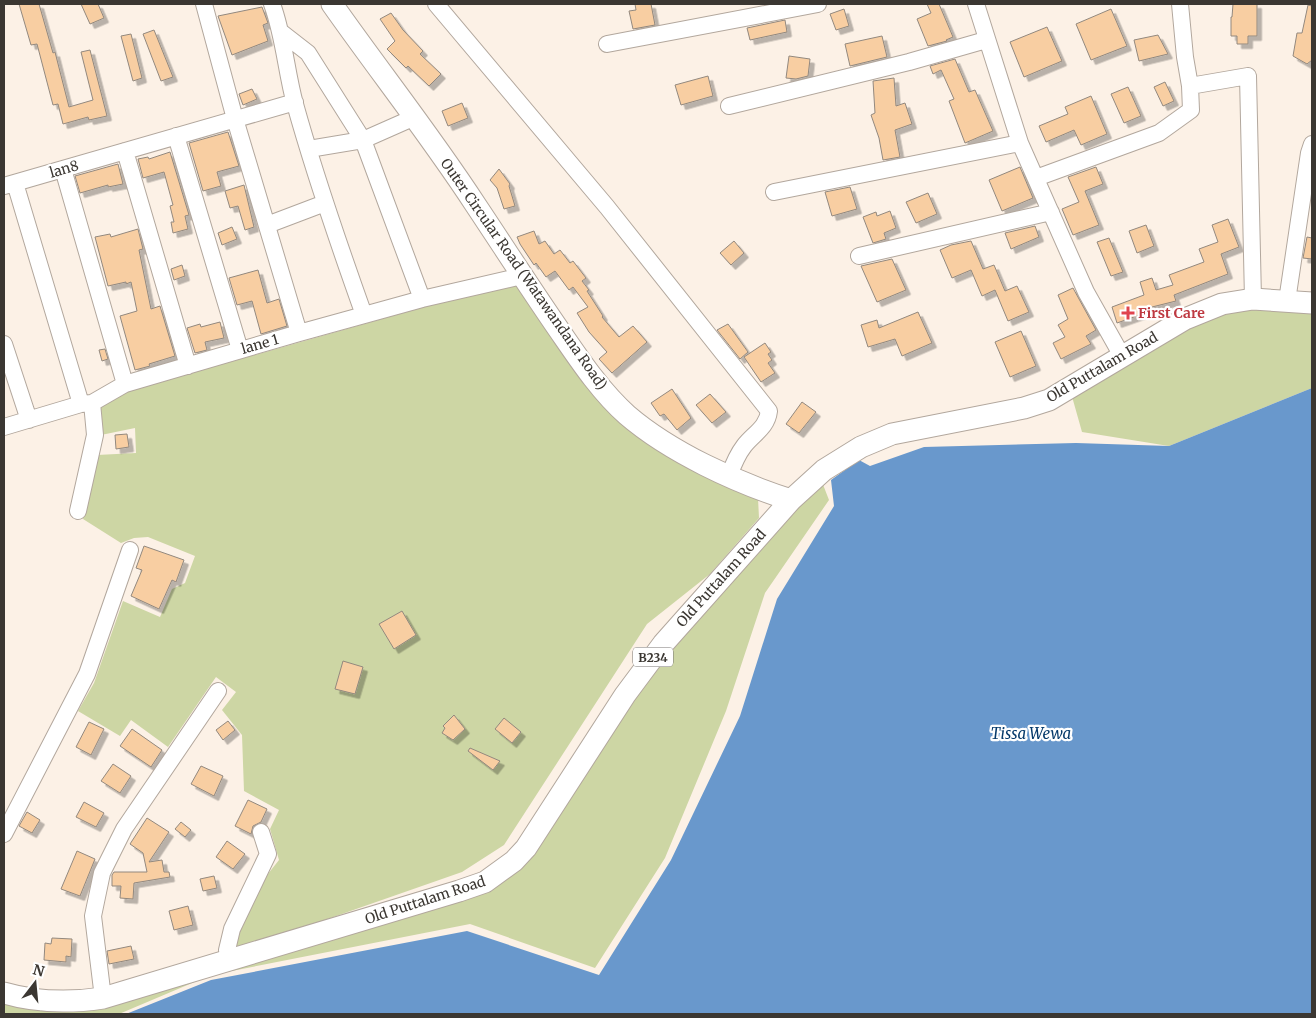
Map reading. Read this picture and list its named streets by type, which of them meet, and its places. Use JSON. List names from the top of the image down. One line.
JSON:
{"streets":{"main road":["Outer Circular Road (Watawandana Road)","Old Puttalam Road","B234"],"street":["lan8","lane 1"]},"crossings":[["Outer Circular Road (Watawandana Road)","lane 1"],["Outer Circular Road (Watawandana Road)","Old Puttalam Road"]],"water":["Tissa Wewa"],"places":{"health":["First Care"]},"north":"top"}
